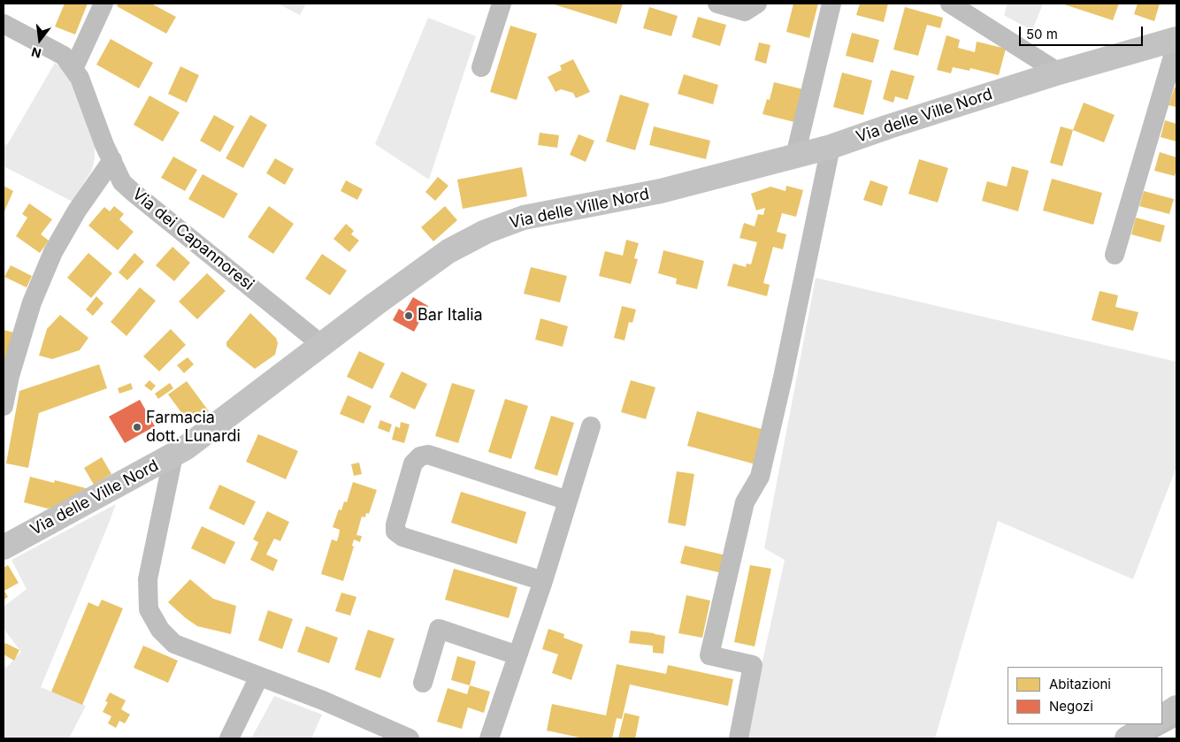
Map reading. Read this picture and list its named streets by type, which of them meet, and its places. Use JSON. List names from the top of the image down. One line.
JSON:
{"streets":{"street":["Via delle Ville Nord","Via dei Capannoresi"]},"crossings":[["Via delle Ville Nord","Via dei Capannoresi"]],"places":["Bar Italia","Farmacia dott. Lunardi"],"legend":["Abitazioni","Negozi"],"scale_bar":"50 m","north":"bottom"}
